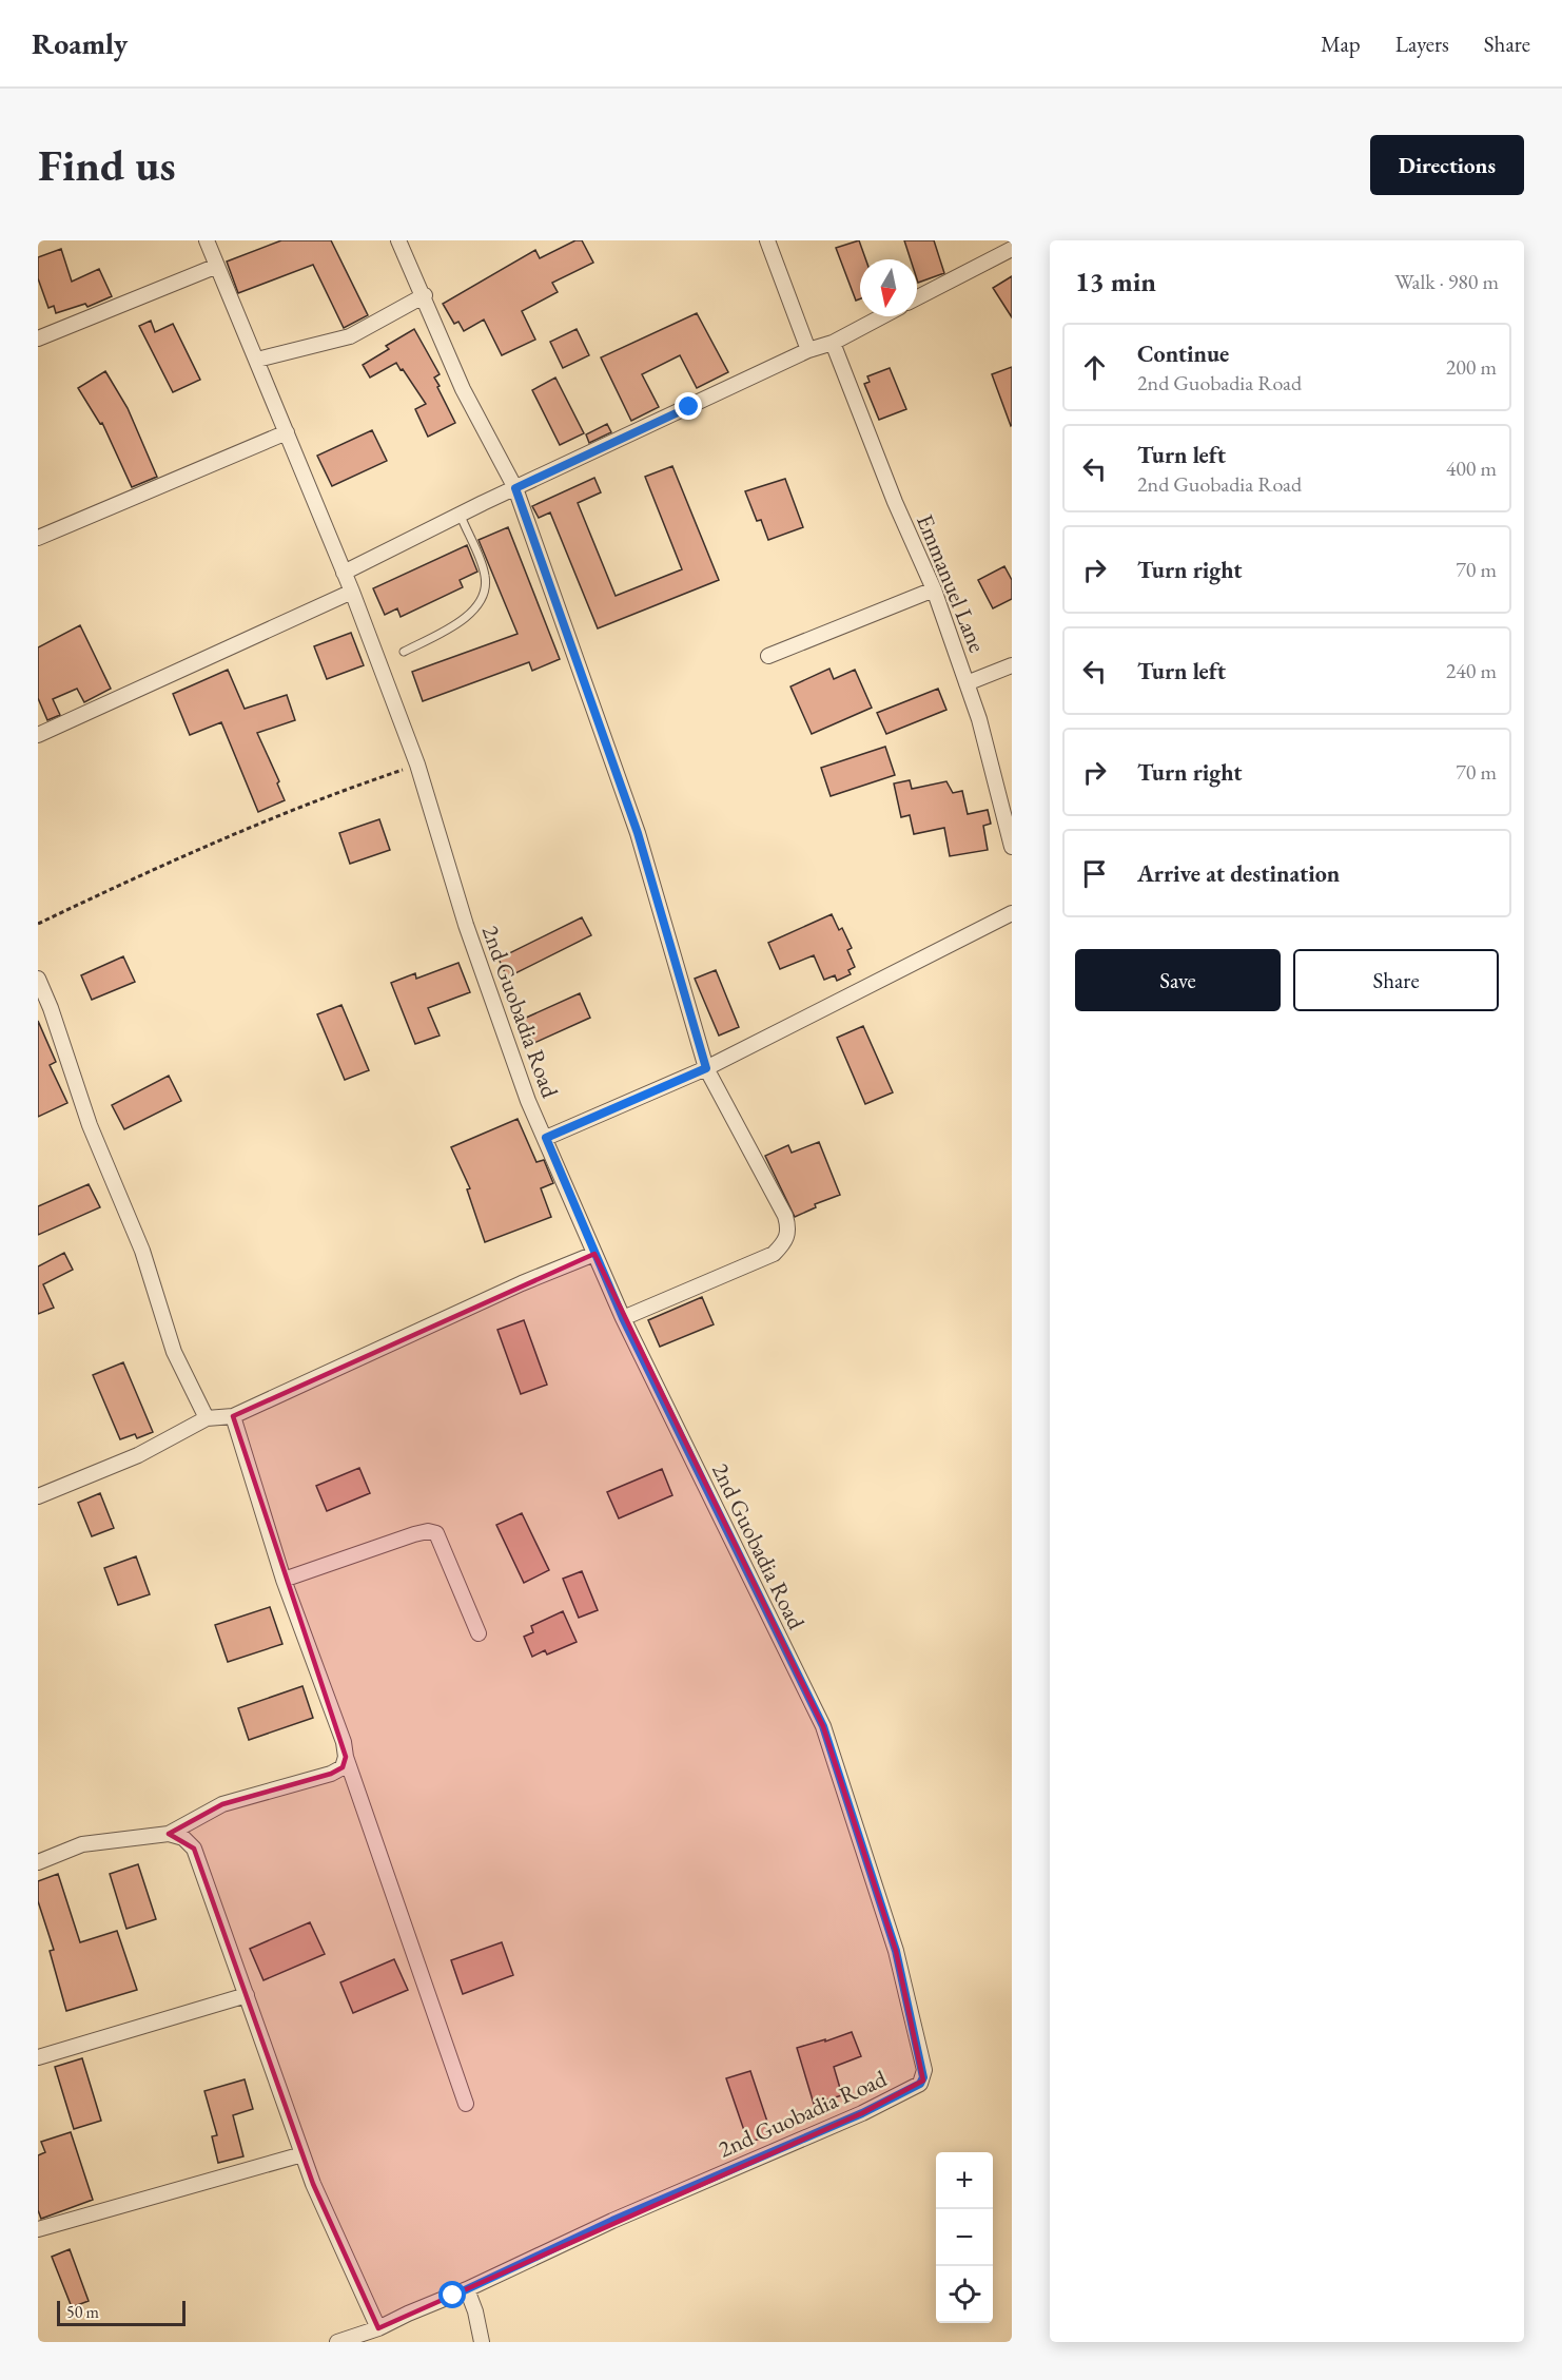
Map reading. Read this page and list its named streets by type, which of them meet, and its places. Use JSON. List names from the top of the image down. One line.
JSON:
{"streets":{"street":["Emmanuel Lane","2nd Guobadia Road"]},"scale_bar":"50 m","north":"bottom","page":{"header":"Roamly","nav":["Map","Layers","Share"],"buttons":["Directions",["Save","Share"]],"title":"Find us","heading":["13 min","Walk · 980 m"],"list":[["Continue","2nd Guobadia Road","200 m"],["Turn left","2nd Guobadia Road","400 m"],["Turn right","70 m"],["Turn left","240 m"],["Turn right","70 m"],"Arrive at destination"],"map_buttons":["+","−"],"scale":"50 m"}}
